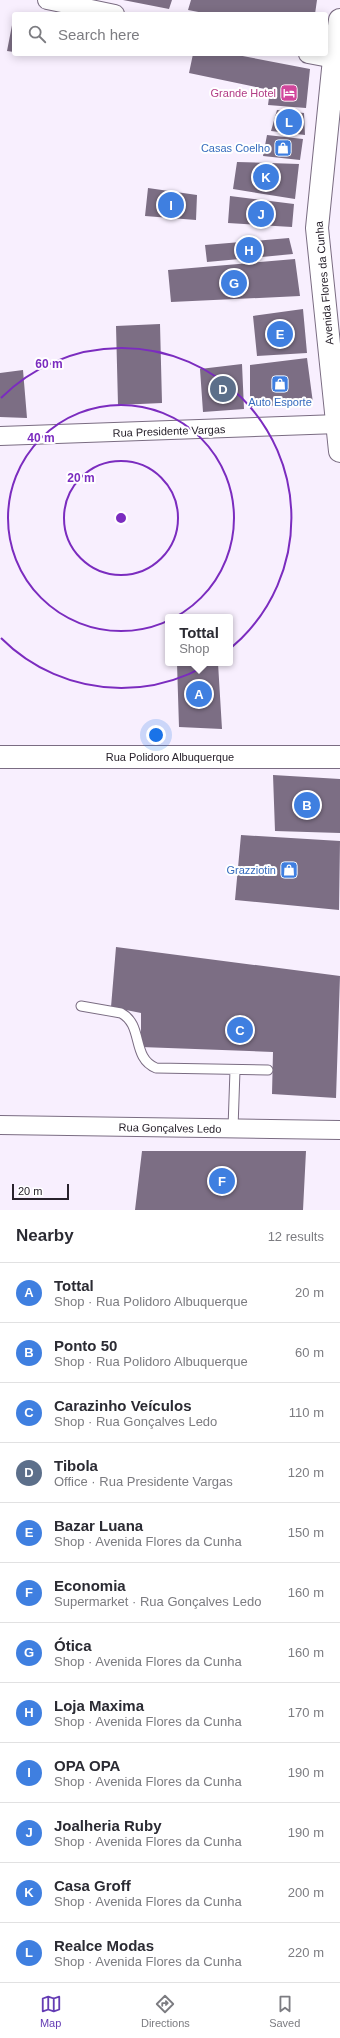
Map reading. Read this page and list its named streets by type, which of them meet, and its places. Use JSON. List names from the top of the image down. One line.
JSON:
{"streets":{"main road":["Avenida Flores da Cunha","Rua Polidoro Albuquerque"],"street":["Rua Presidente Vargas","Rua Gonçalves Ledo"]},"crossings":[["Avenida Flores da Cunha","Rua Presidente Vargas"]],"places":{"hotel":["Grande Hotel"],"shop":["Casas Coelho","Auto Esporte","Grazziotin"]},"scale_bar":"20 m","page":{"search":"Search here","pins":["L","K","I","J","H","G","E","D","A","B","C","F"],"popup":["Tottal","Shop"],"scale":"20 m","heading":["Nearby","12 results"],"list":[{"mark":"A","name":"Tottal","note":"Shop · Rua Polidoro Albuquerque","value":"20 m"},{"mark":"B","name":"Ponto 50","note":"Shop · Rua Polidoro Albuquerque","value":"60 m"},{"mark":"C","name":"Carazinho Veículos","note":"Shop · Rua Gonçalves Ledo","value":"110 m"},{"mark":"D","name":"Tibola","note":"Office · Rua Presidente Vargas","value":"120 m"},{"mark":"E","name":"Bazar Luana","note":"Shop · Avenida Flores da Cunha","value":"150 m"},{"mark":"F","name":"Economia","note":"Supermarket · Rua Gonçalves Ledo","value":"160 m"},{"mark":"G","name":"Ótica","note":"Shop · Avenida Flores da Cunha","value":"160 m"},{"mark":"H","name":"Loja Maxima","note":"Shop · Avenida Flores da Cunha","value":"170 m"},{"mark":"I","name":"OPA OPA","note":"Shop · Avenida Flores da Cunha","value":"190 m"},{"mark":"J","name":"Joalheria Ruby","note":"Shop · Avenida Flores da Cunha","value":"190 m"},{"mark":"K","name":"Casa Groff","note":"Shop · Avenida Flores da Cunha","value":"200 m"},{"mark":"L","name":"Realce Modas","note":"Shop · Avenida Flores da Cunha","value":"220 m"}],"nav":["Map","Directions","Saved"]},"rings":["60 m","40 m","20 m"]}
